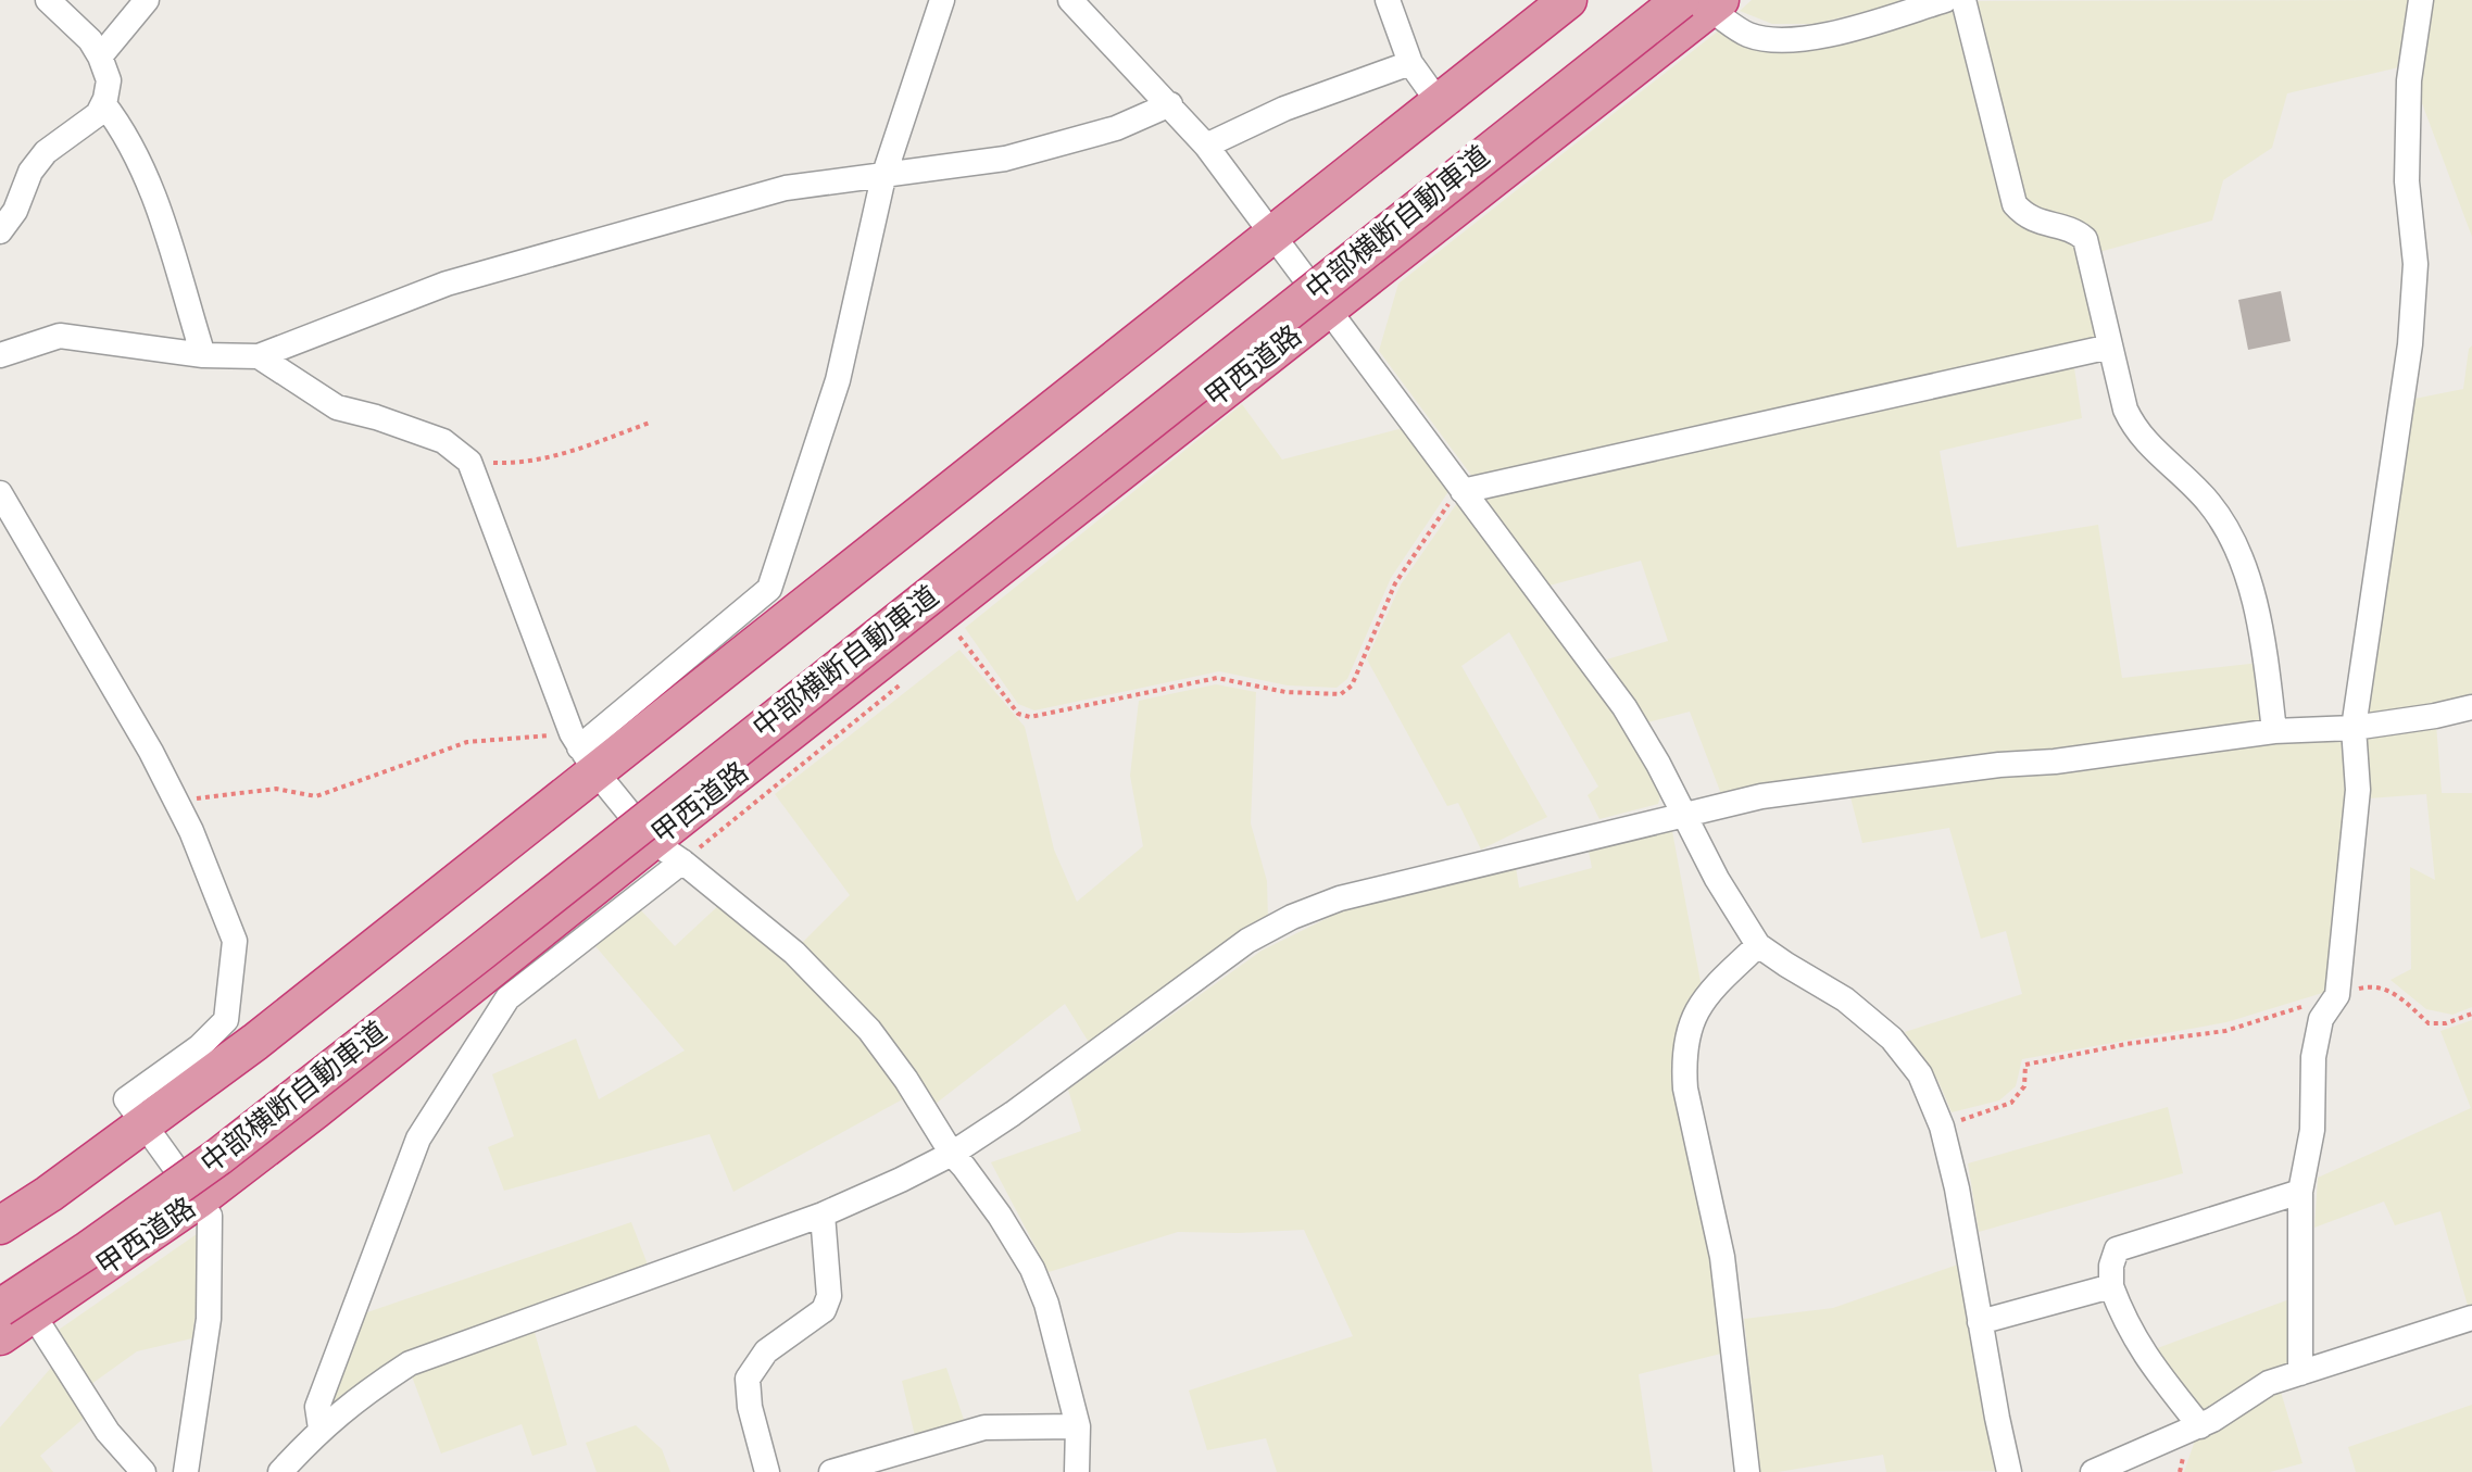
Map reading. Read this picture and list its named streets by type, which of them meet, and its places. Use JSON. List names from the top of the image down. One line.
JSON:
{"streets":{"highway":["中部横断自動車道","甲西道路"]},"crossings":[["中部横断自動車道","甲西道路"]]}
